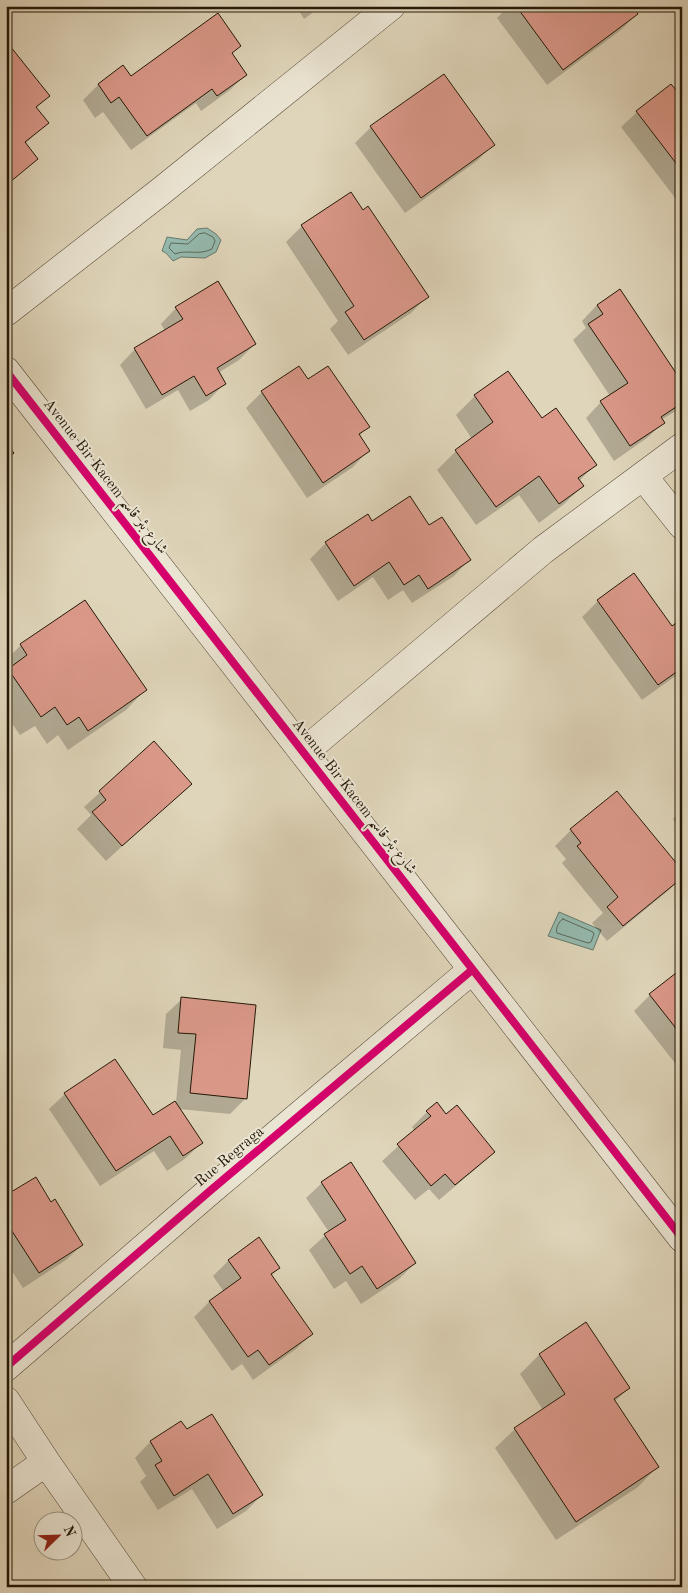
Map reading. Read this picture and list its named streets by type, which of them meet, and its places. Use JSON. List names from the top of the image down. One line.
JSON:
{"streets":{"street":["Avenue Bir Kacem شارع بئر قاسم","Rue Regraga"]},"crossings":[["Avenue Bir Kacem شارع بئر قاسم","Rue Regraga"]],"north":"top right"}
